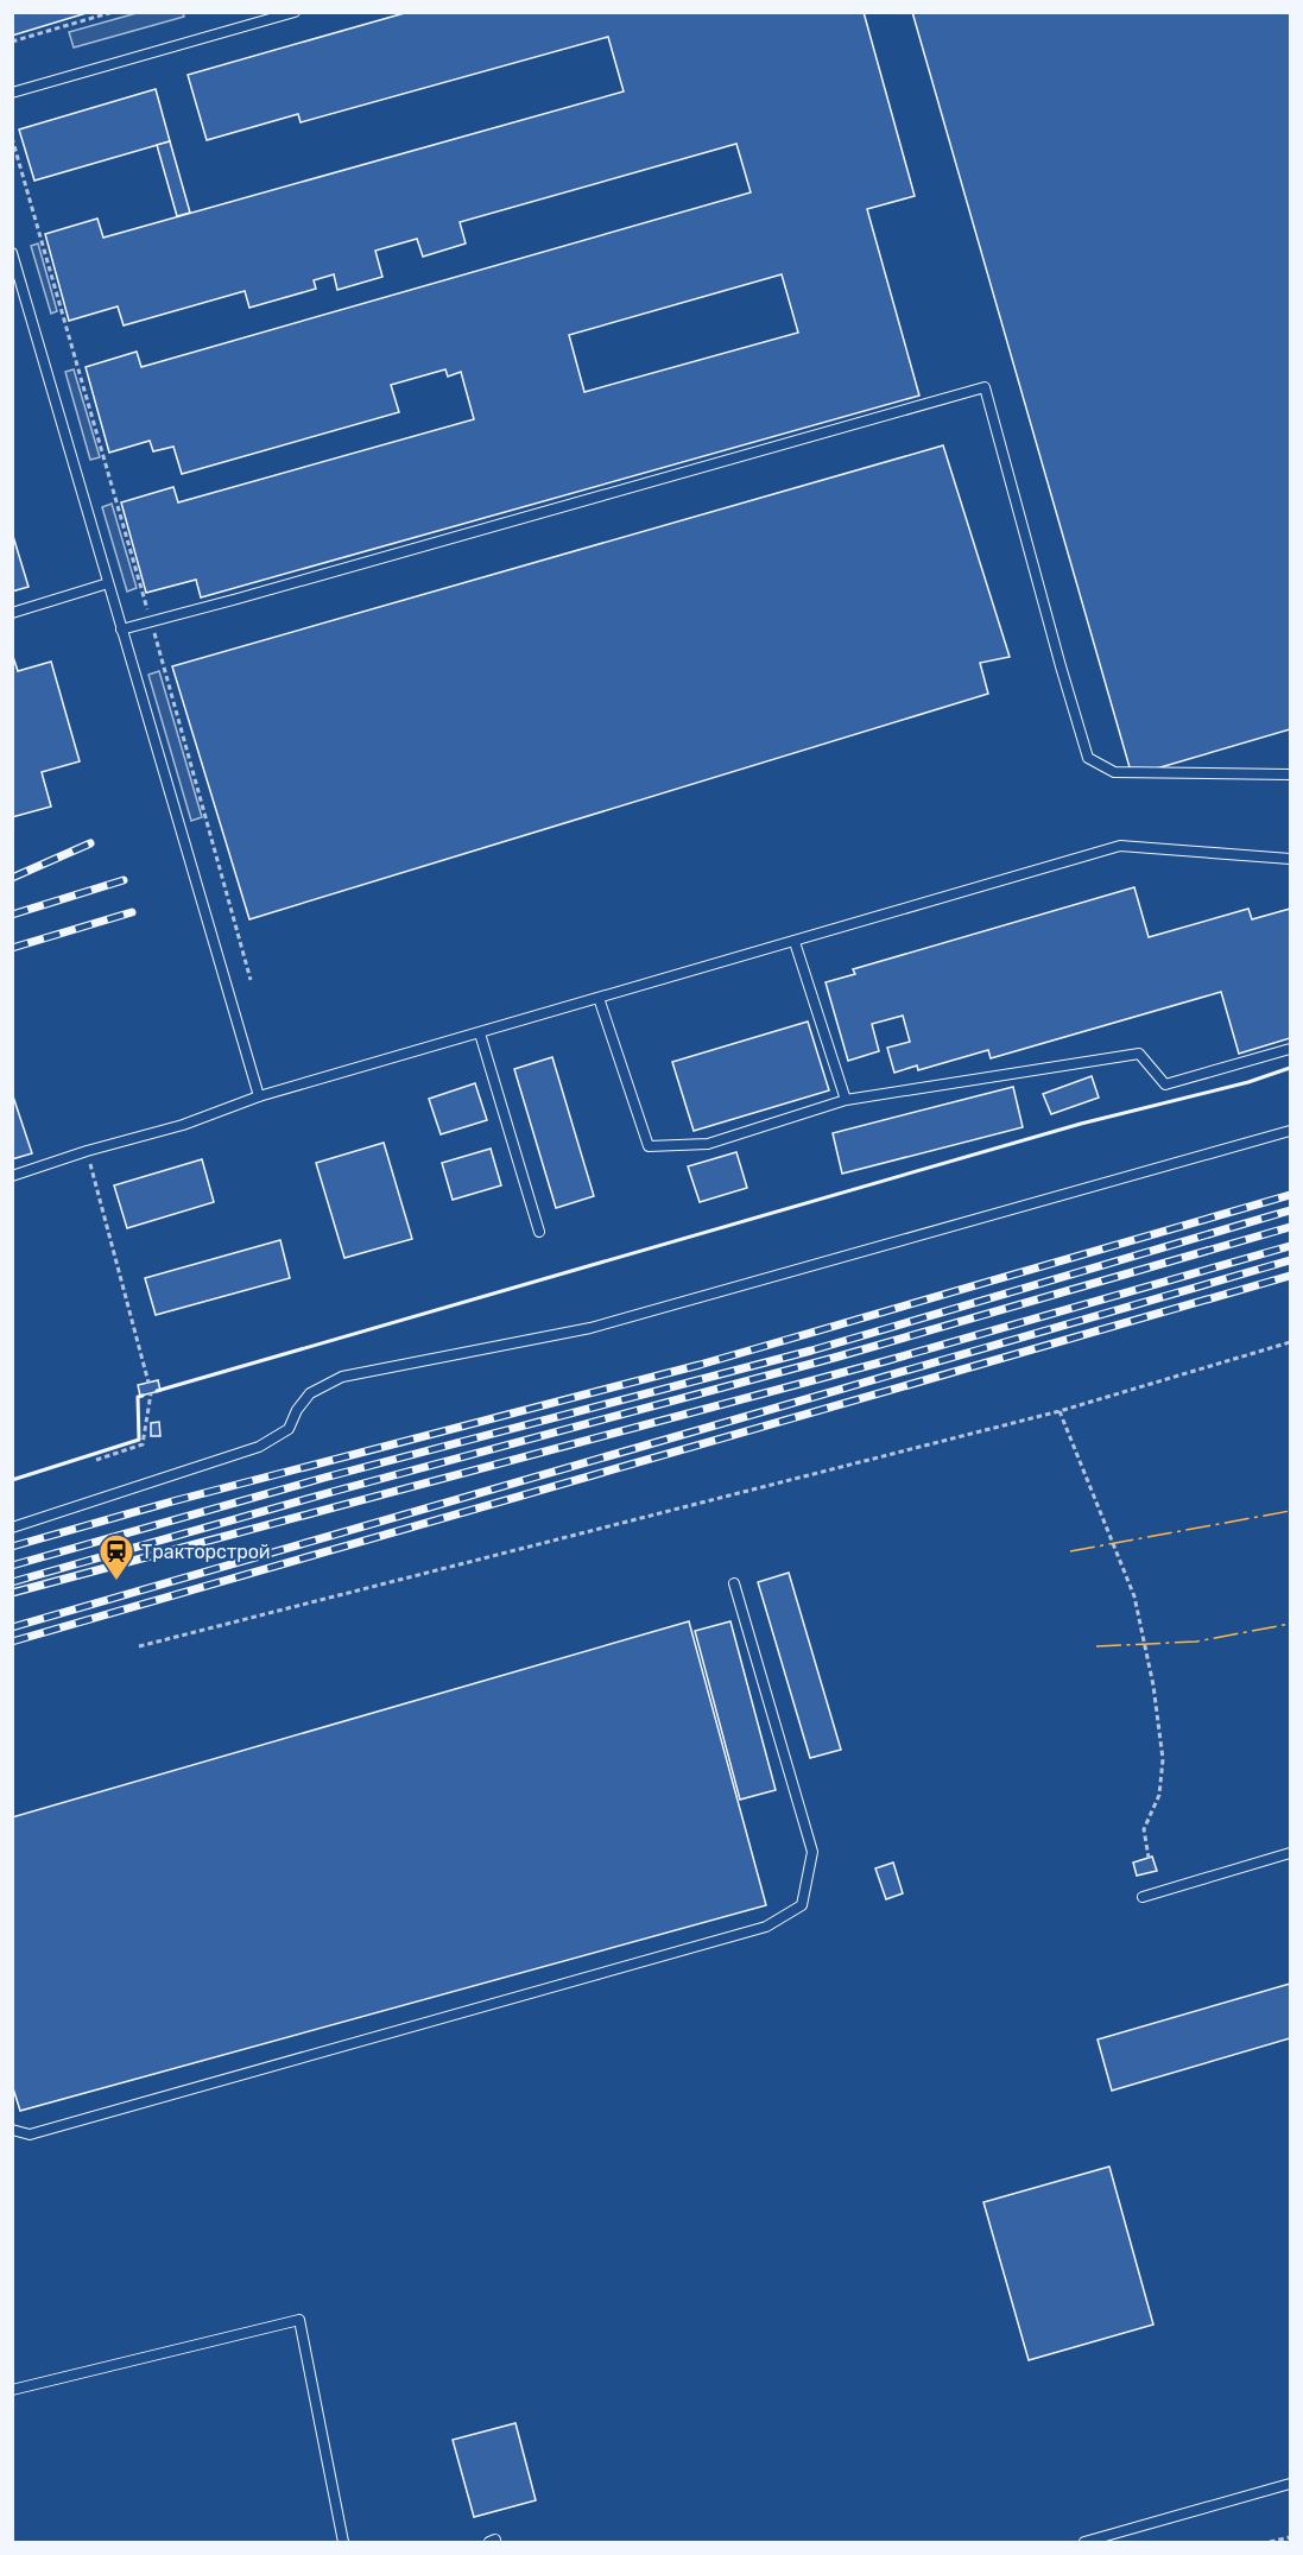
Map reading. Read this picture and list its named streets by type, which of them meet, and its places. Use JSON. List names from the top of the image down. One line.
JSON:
{"places":{"station":["Тракторстрой"]}}
